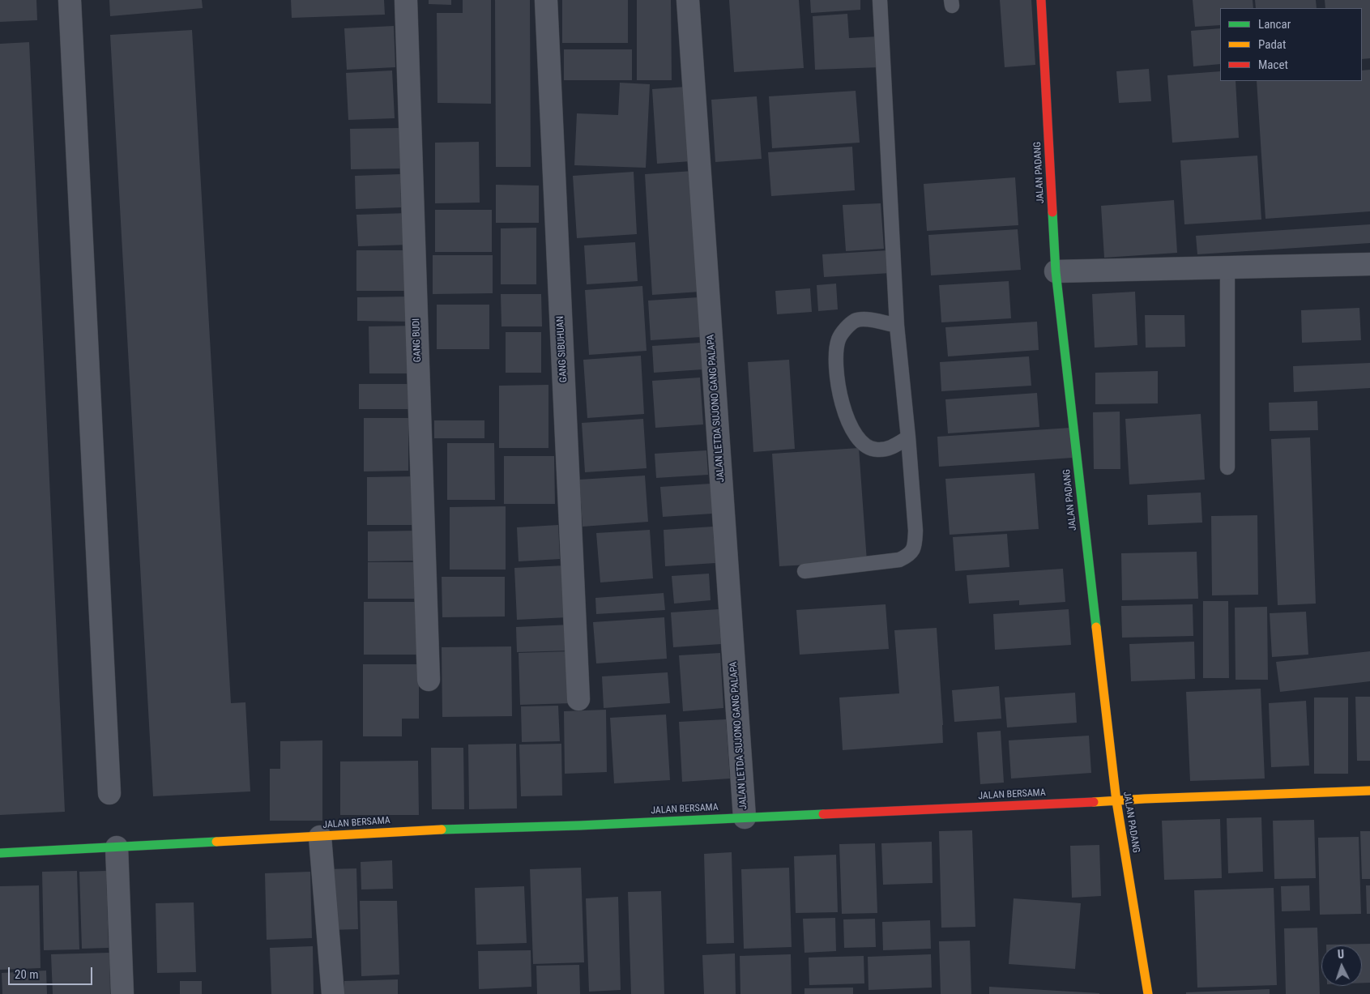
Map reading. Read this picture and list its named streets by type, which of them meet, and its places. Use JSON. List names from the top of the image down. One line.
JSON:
{"streets":{"street":["JALAN PADANG","GANG BUDI","GANG SIBUHUAN","JALAN LETDA SUJONO GANG PALAPA","JALAN BERSAMA"]},"crossings":[["JALAN PADANG","JALAN BERSAMA"],["JALAN LETDA SUJONO GANG PALAPA","JALAN BERSAMA"]],"legend":["Lancar","Padat","Macet"],"scale_bar":"20 m","north":"top"}
